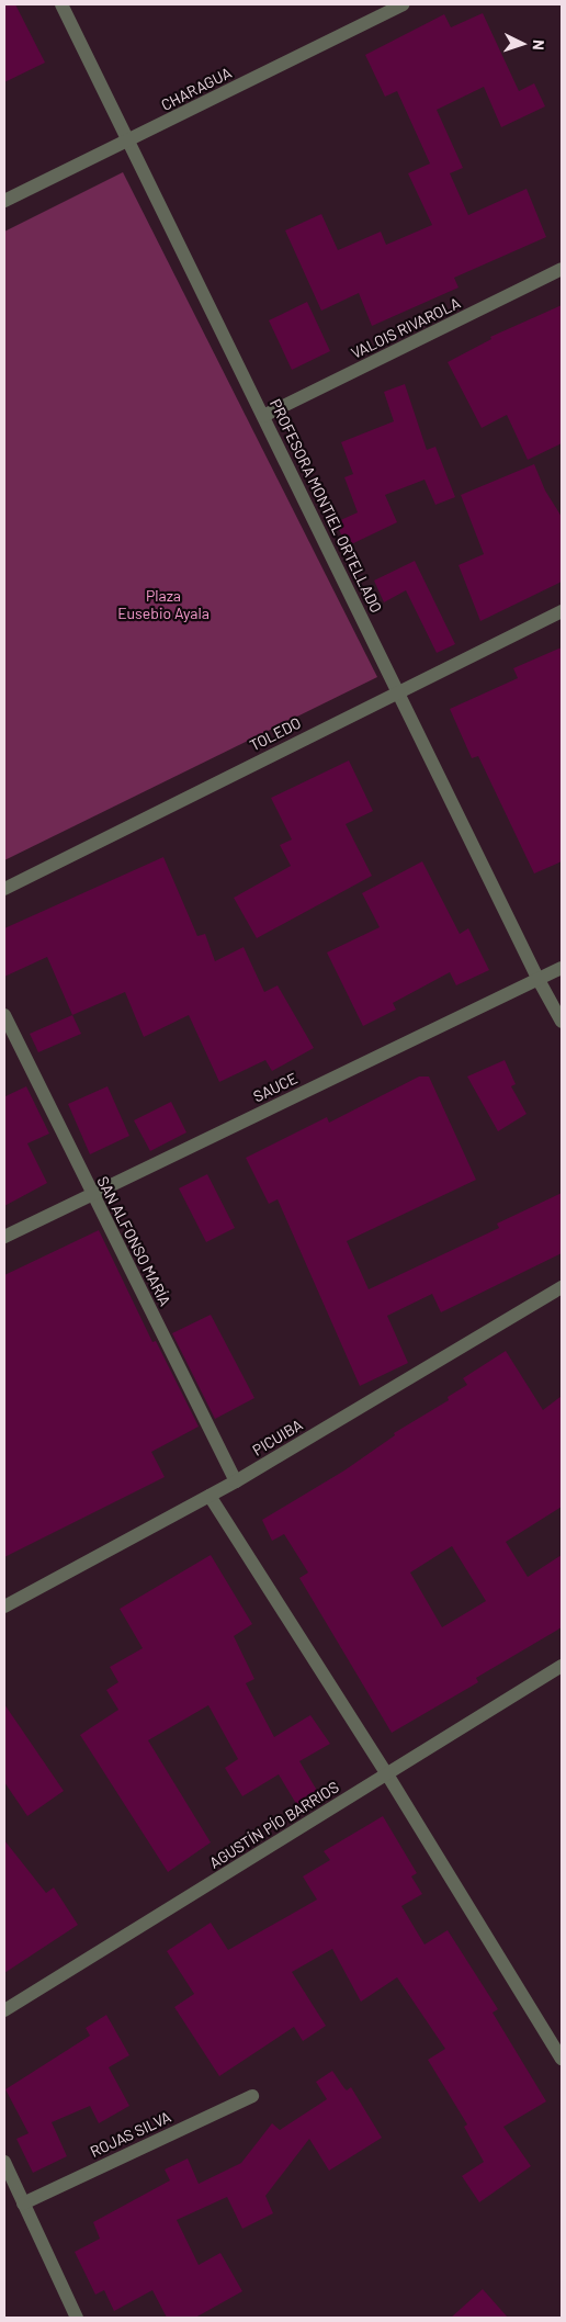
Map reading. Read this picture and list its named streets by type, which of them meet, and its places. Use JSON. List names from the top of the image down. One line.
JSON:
{"streets":{"street":["CHARAGUA","VALOIS RIVAROLA","PROFESORA MONTIEL ORTELLADO","TOLEDO","SAUCE","SAN ALFONSO MARÍA","PICUIBA","AGUSTÍN PÍO BARRIOS","ROJAS SILVA"]},"crossings":[["CHARAGUA","PROFESORA MONTIEL ORTELLADO"],["VALOIS RIVAROLA","PROFESORA MONTIEL ORTELLADO"],["PROFESORA MONTIEL ORTELLADO","TOLEDO"],["PROFESORA MONTIEL ORTELLADO","SAUCE"],["SAUCE","SAN ALFONSO MARÍA"],["SAN ALFONSO MARÍA","PICUIBA"]],"parks":["Plaza Eusebio Ayala"],"north":"right"}
